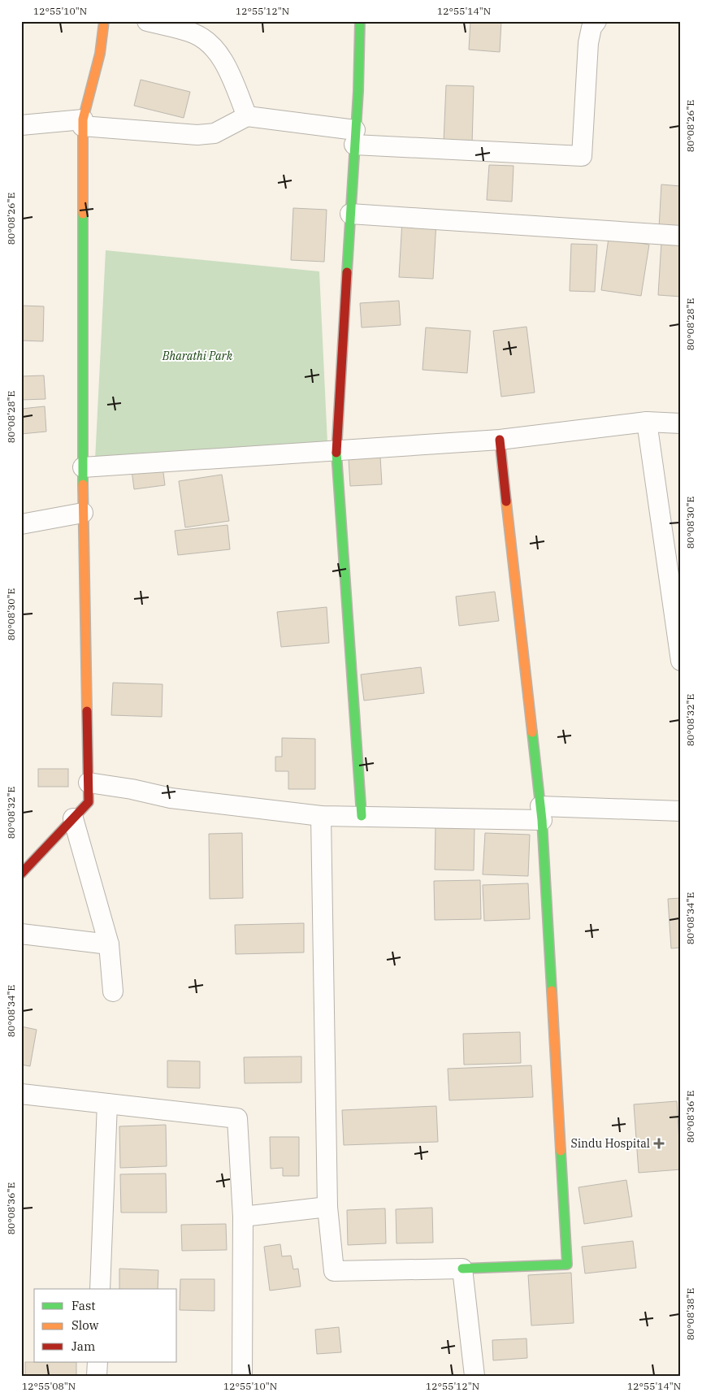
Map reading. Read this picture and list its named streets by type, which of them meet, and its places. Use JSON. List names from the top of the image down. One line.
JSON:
{"parks":["Bharathi Park"],"places":{"health":["Sindu Hospital"]},"legend":["Fast","Slow","Jam"],"coordinates":["12°55'10\"N","12°55'12\"N","12°55'14\"N","80°08'26\"E","80°08'28\"E","80°08'30\"E","80°08'32\"E","80°08'34\"E","80°08'36\"E","80°08'38\"E","12°55'08\"N"]}
